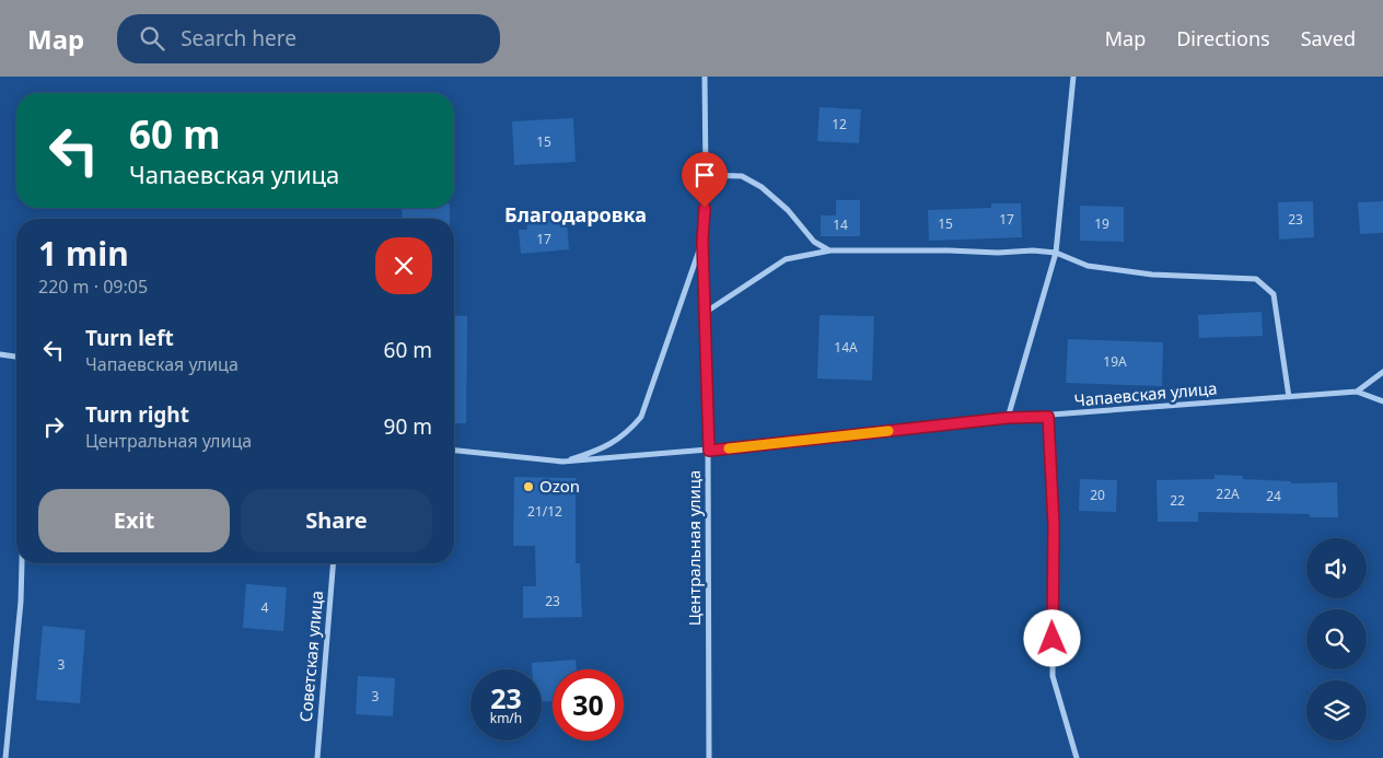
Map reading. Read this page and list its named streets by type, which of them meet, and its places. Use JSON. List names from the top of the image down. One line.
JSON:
{"streets":{"street":["Чапаевская улица","Центральная улица","Советская улица"]},"crossings":[["Чапаевская улица","Центральная улица"]],"districts":["Благодаровка"],"places":["Ozon"],"house_numbers":["12","15","17","23","15","19","14","17","14А","19А","22А","20","24","22","21/12","23","4","3","3"],"page":{"header":"Map","search":"Search here","nav":["Map","Directions","Saved"],"turn":["60 m","Чапаевская улица"],"heading":["1 min","220 m · 09:05"],"list":[{"name":"Turn left","note":"Чапаевская улица","value":"60 m"},{"name":"Turn right","note":"Центральная улица","value":"90 m"}],"buttons":["Exit","Share"],"speed":"23 km/h","limit":"30"}}
